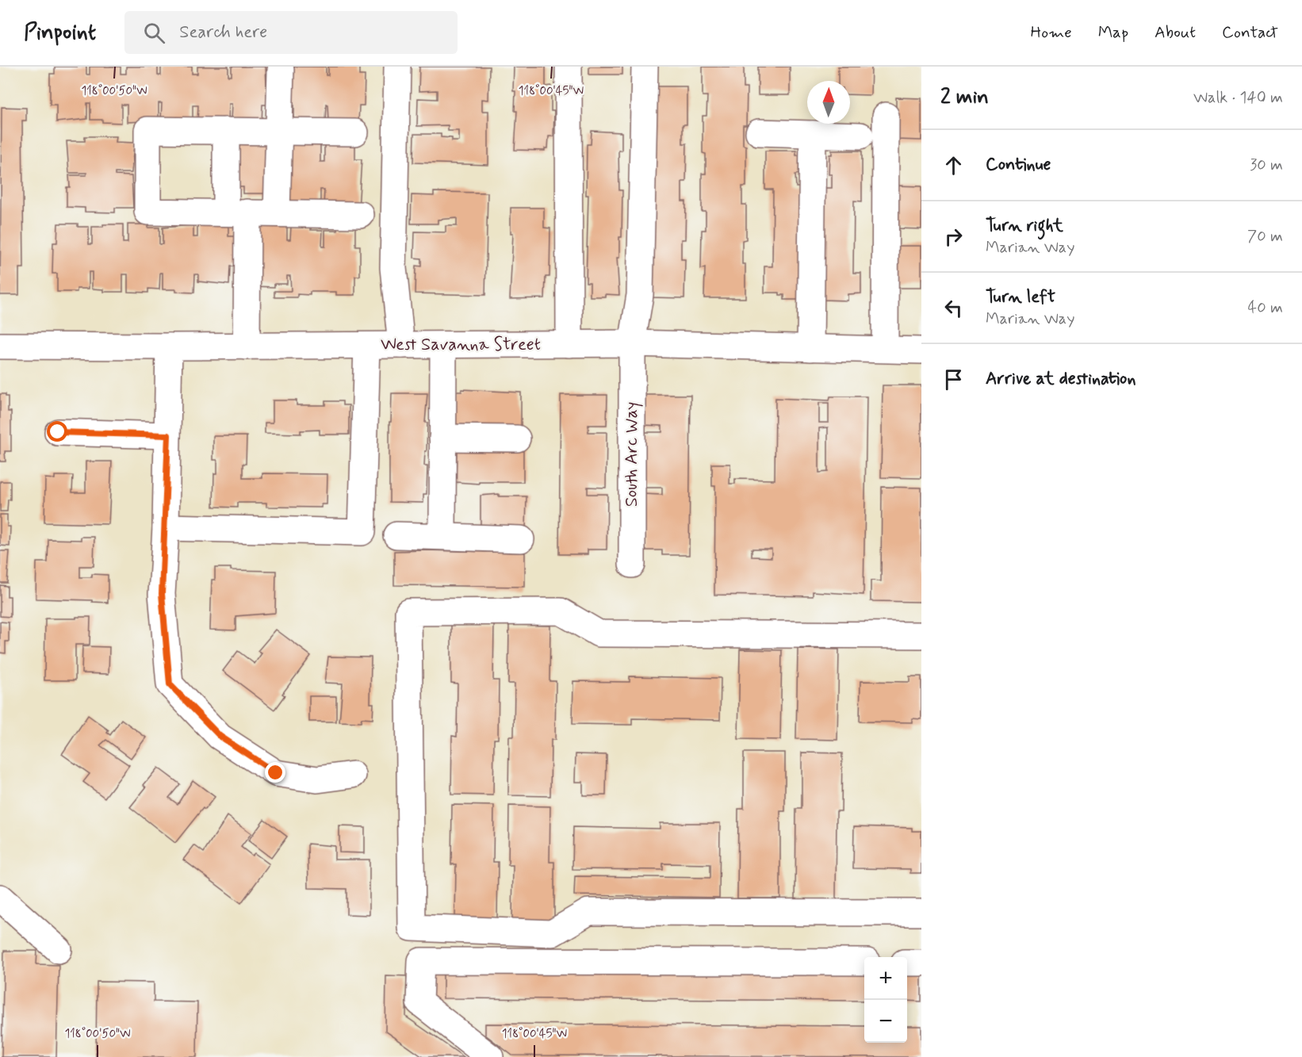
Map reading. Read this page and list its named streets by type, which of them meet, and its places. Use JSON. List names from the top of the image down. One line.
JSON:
{"streets":{"street":["West Savanna Street","South Arc Way"]},"crossings":[["West Savanna Street","South Arc Way"]],"north":"top","page":{"header":"Pinpoint","search":"Search here","nav":["Home","Map","About","Contact"],"heading":["2 min","Walk · 140 m"],"list":[["Continue","30 m"],["Turn right","Marian Way","70 m"],["Turn left","Marian Way","40 m"],"Arrive at destination"],"map_buttons":["+","−"]},"coordinates":["118°00'50\"W","118°00'45\"W"]}
